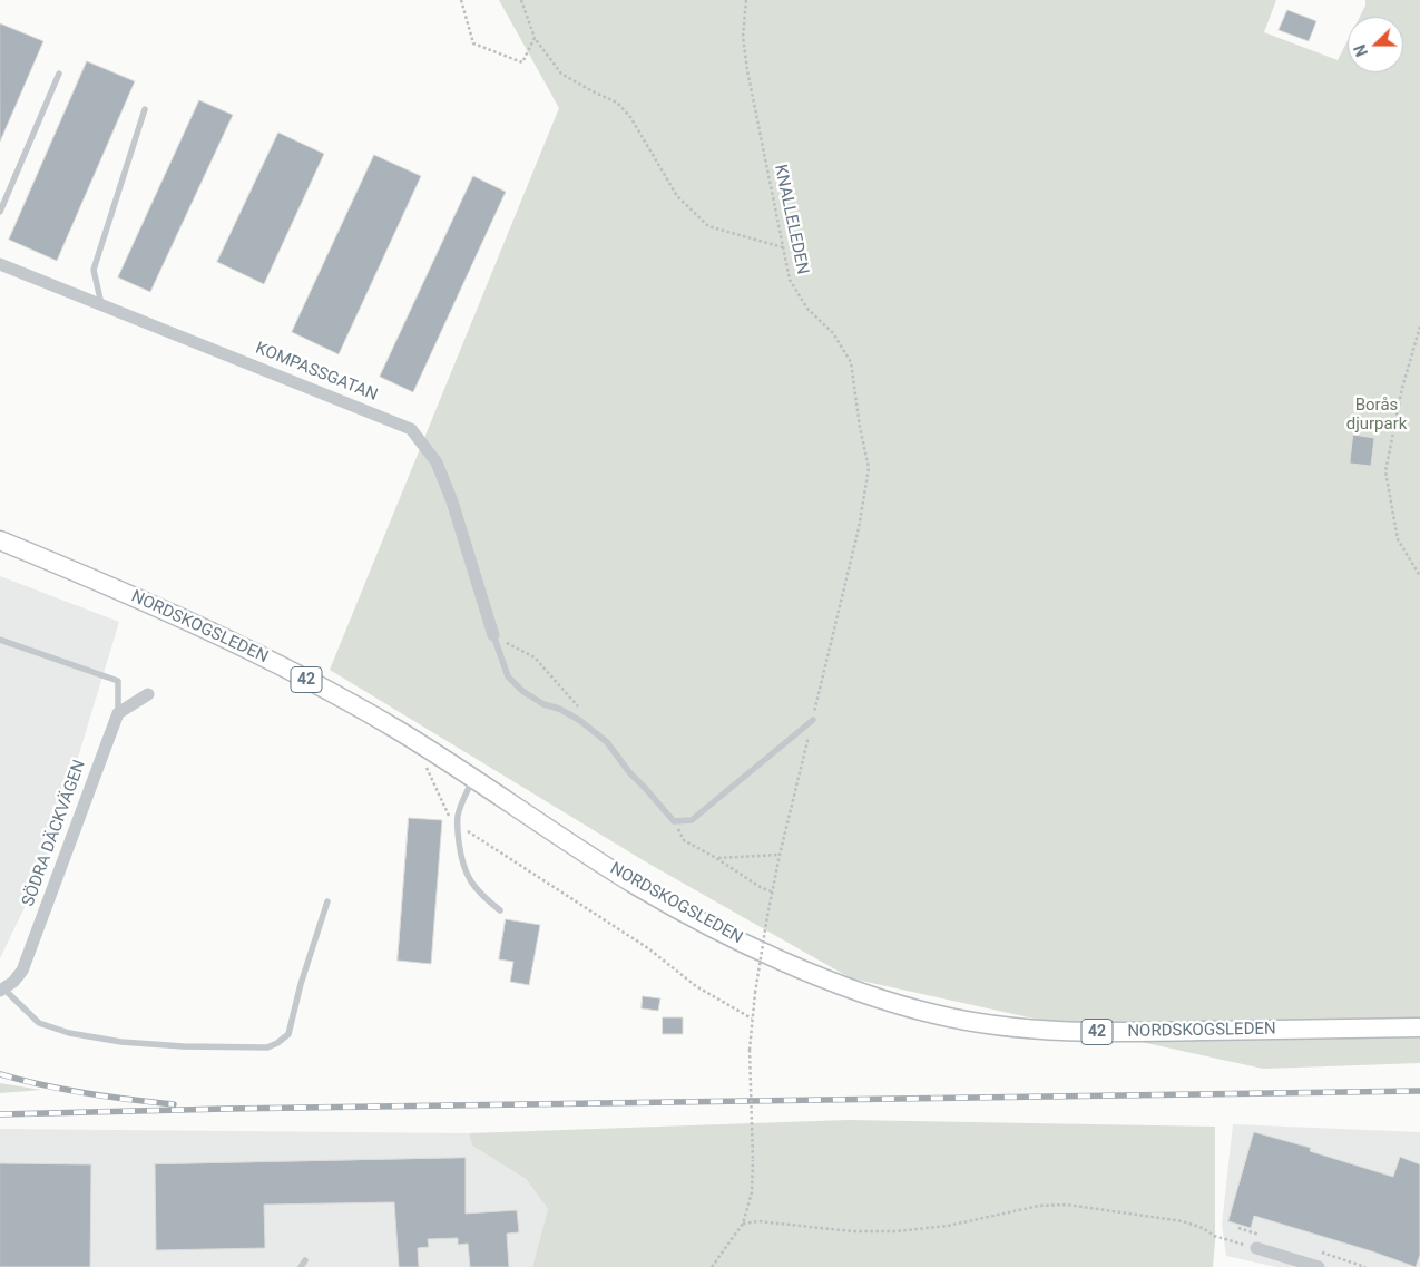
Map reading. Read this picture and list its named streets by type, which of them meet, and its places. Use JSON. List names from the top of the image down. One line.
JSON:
{"streets":{"main road":["NORDSKOGSLEDEN","42"],"street":["KOMPASSGATAN","SÖDRA DÄCKVÄGEN"],"path":["KNALLELEDEN"]},"parks":["Borås djurpark"],"north":"left"}
